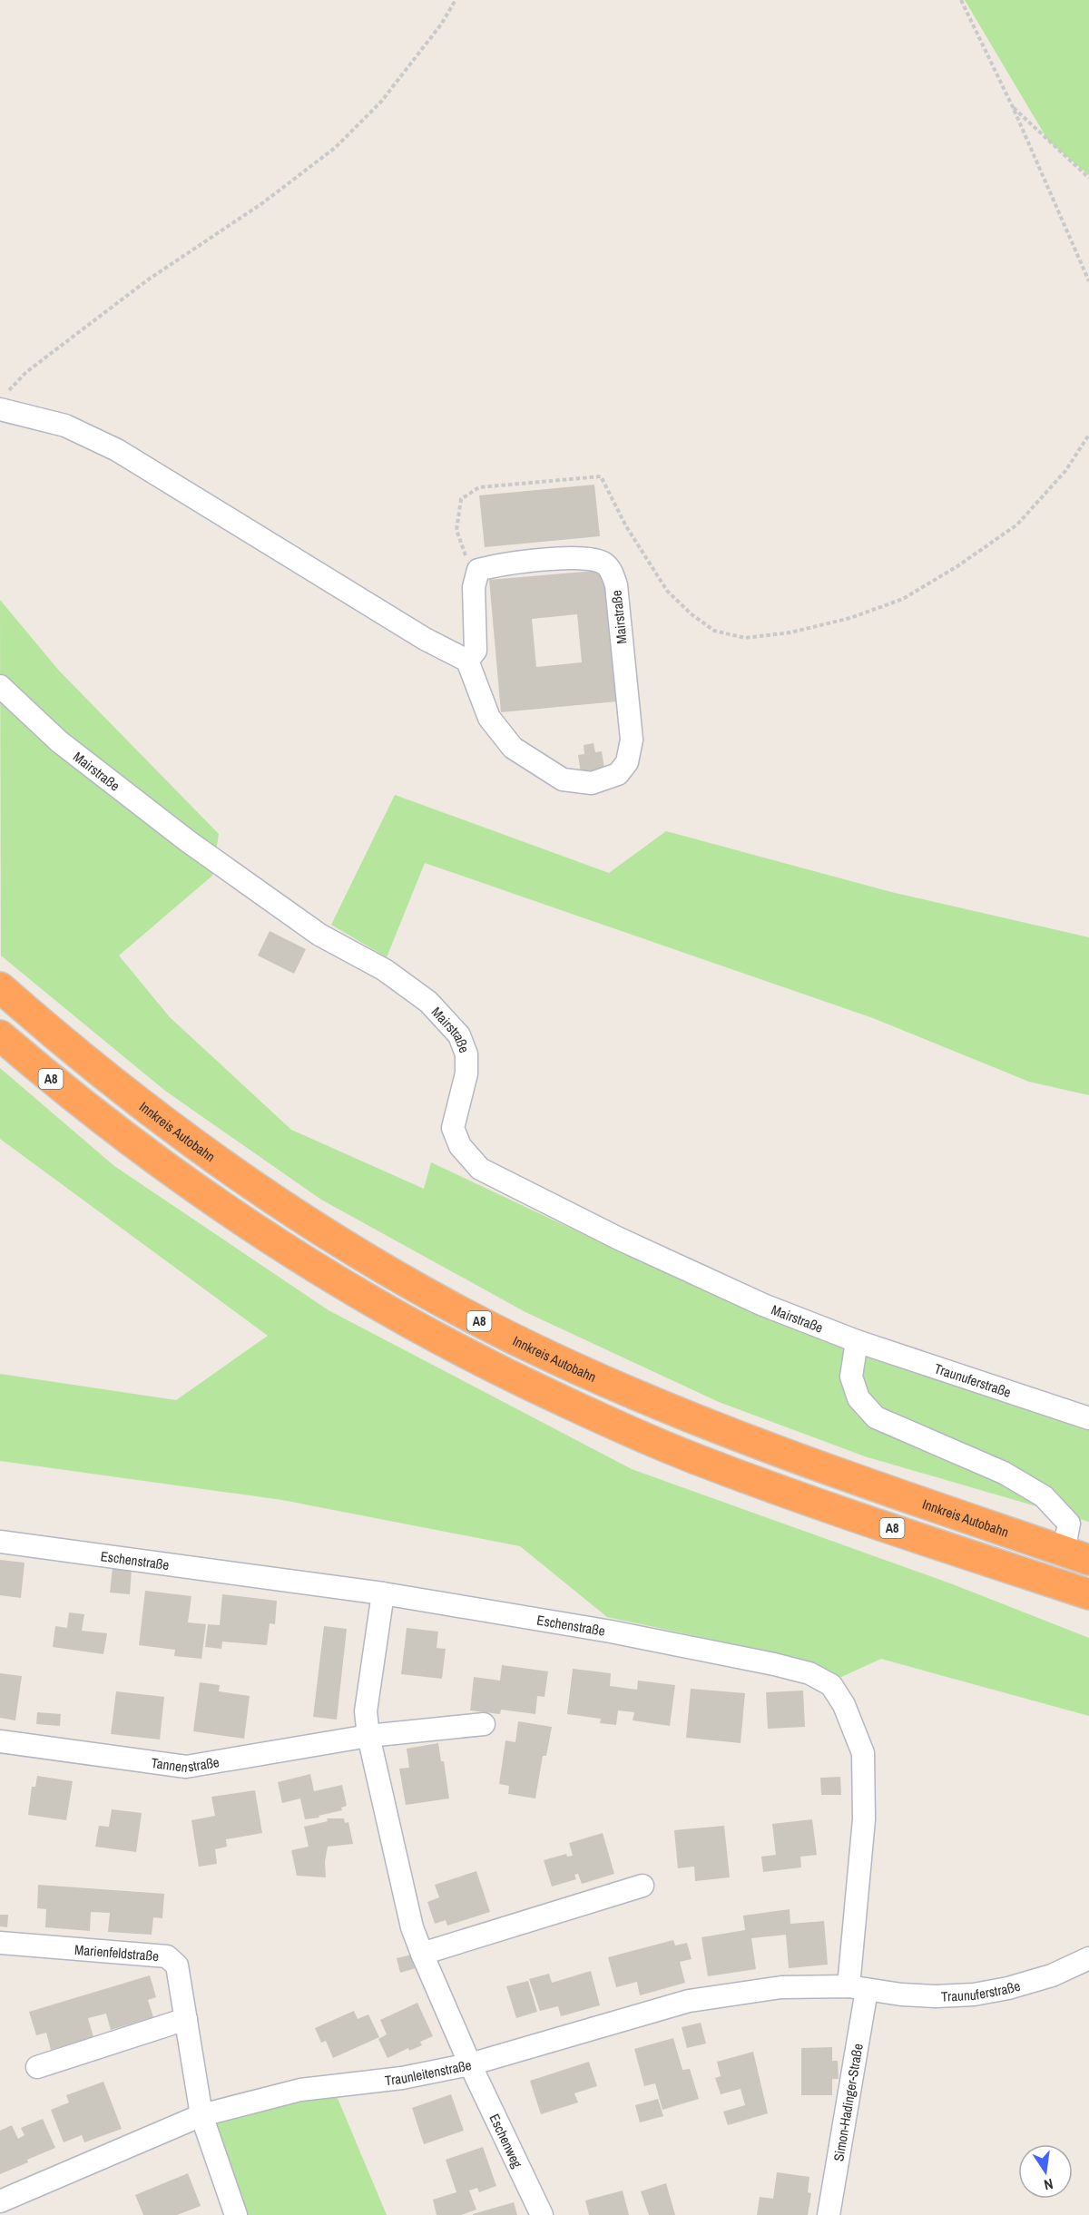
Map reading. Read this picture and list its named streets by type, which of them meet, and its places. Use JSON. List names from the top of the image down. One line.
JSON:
{"streets":{"highway":["A8","Innkreis Autobahn"],"street":["Mairstraße","Traunuferstraße","Eschenstraße","Tannenstraße","Marienfeldstraße","Traunleitenstraße","Simon-Hadinger-Straße","Eschenweg"]},"crossings":[["Mairstraße","Traunuferstraße"],["Traunuferstraße","Eschenstraße"],["Traunuferstraße","Traunleitenstraße"],["Traunuferstraße","Simon-Hadinger-Straße"],["Eschenstraße","Traunleitenstraße"],["Eschenstraße","Simon-Hadinger-Straße"],["Marienfeldstraße","Traunleitenstraße"],["Traunleitenstraße","Simon-Hadinger-Straße"],["Traunleitenstraße","Eschenweg"]],"north":"bottom"}
